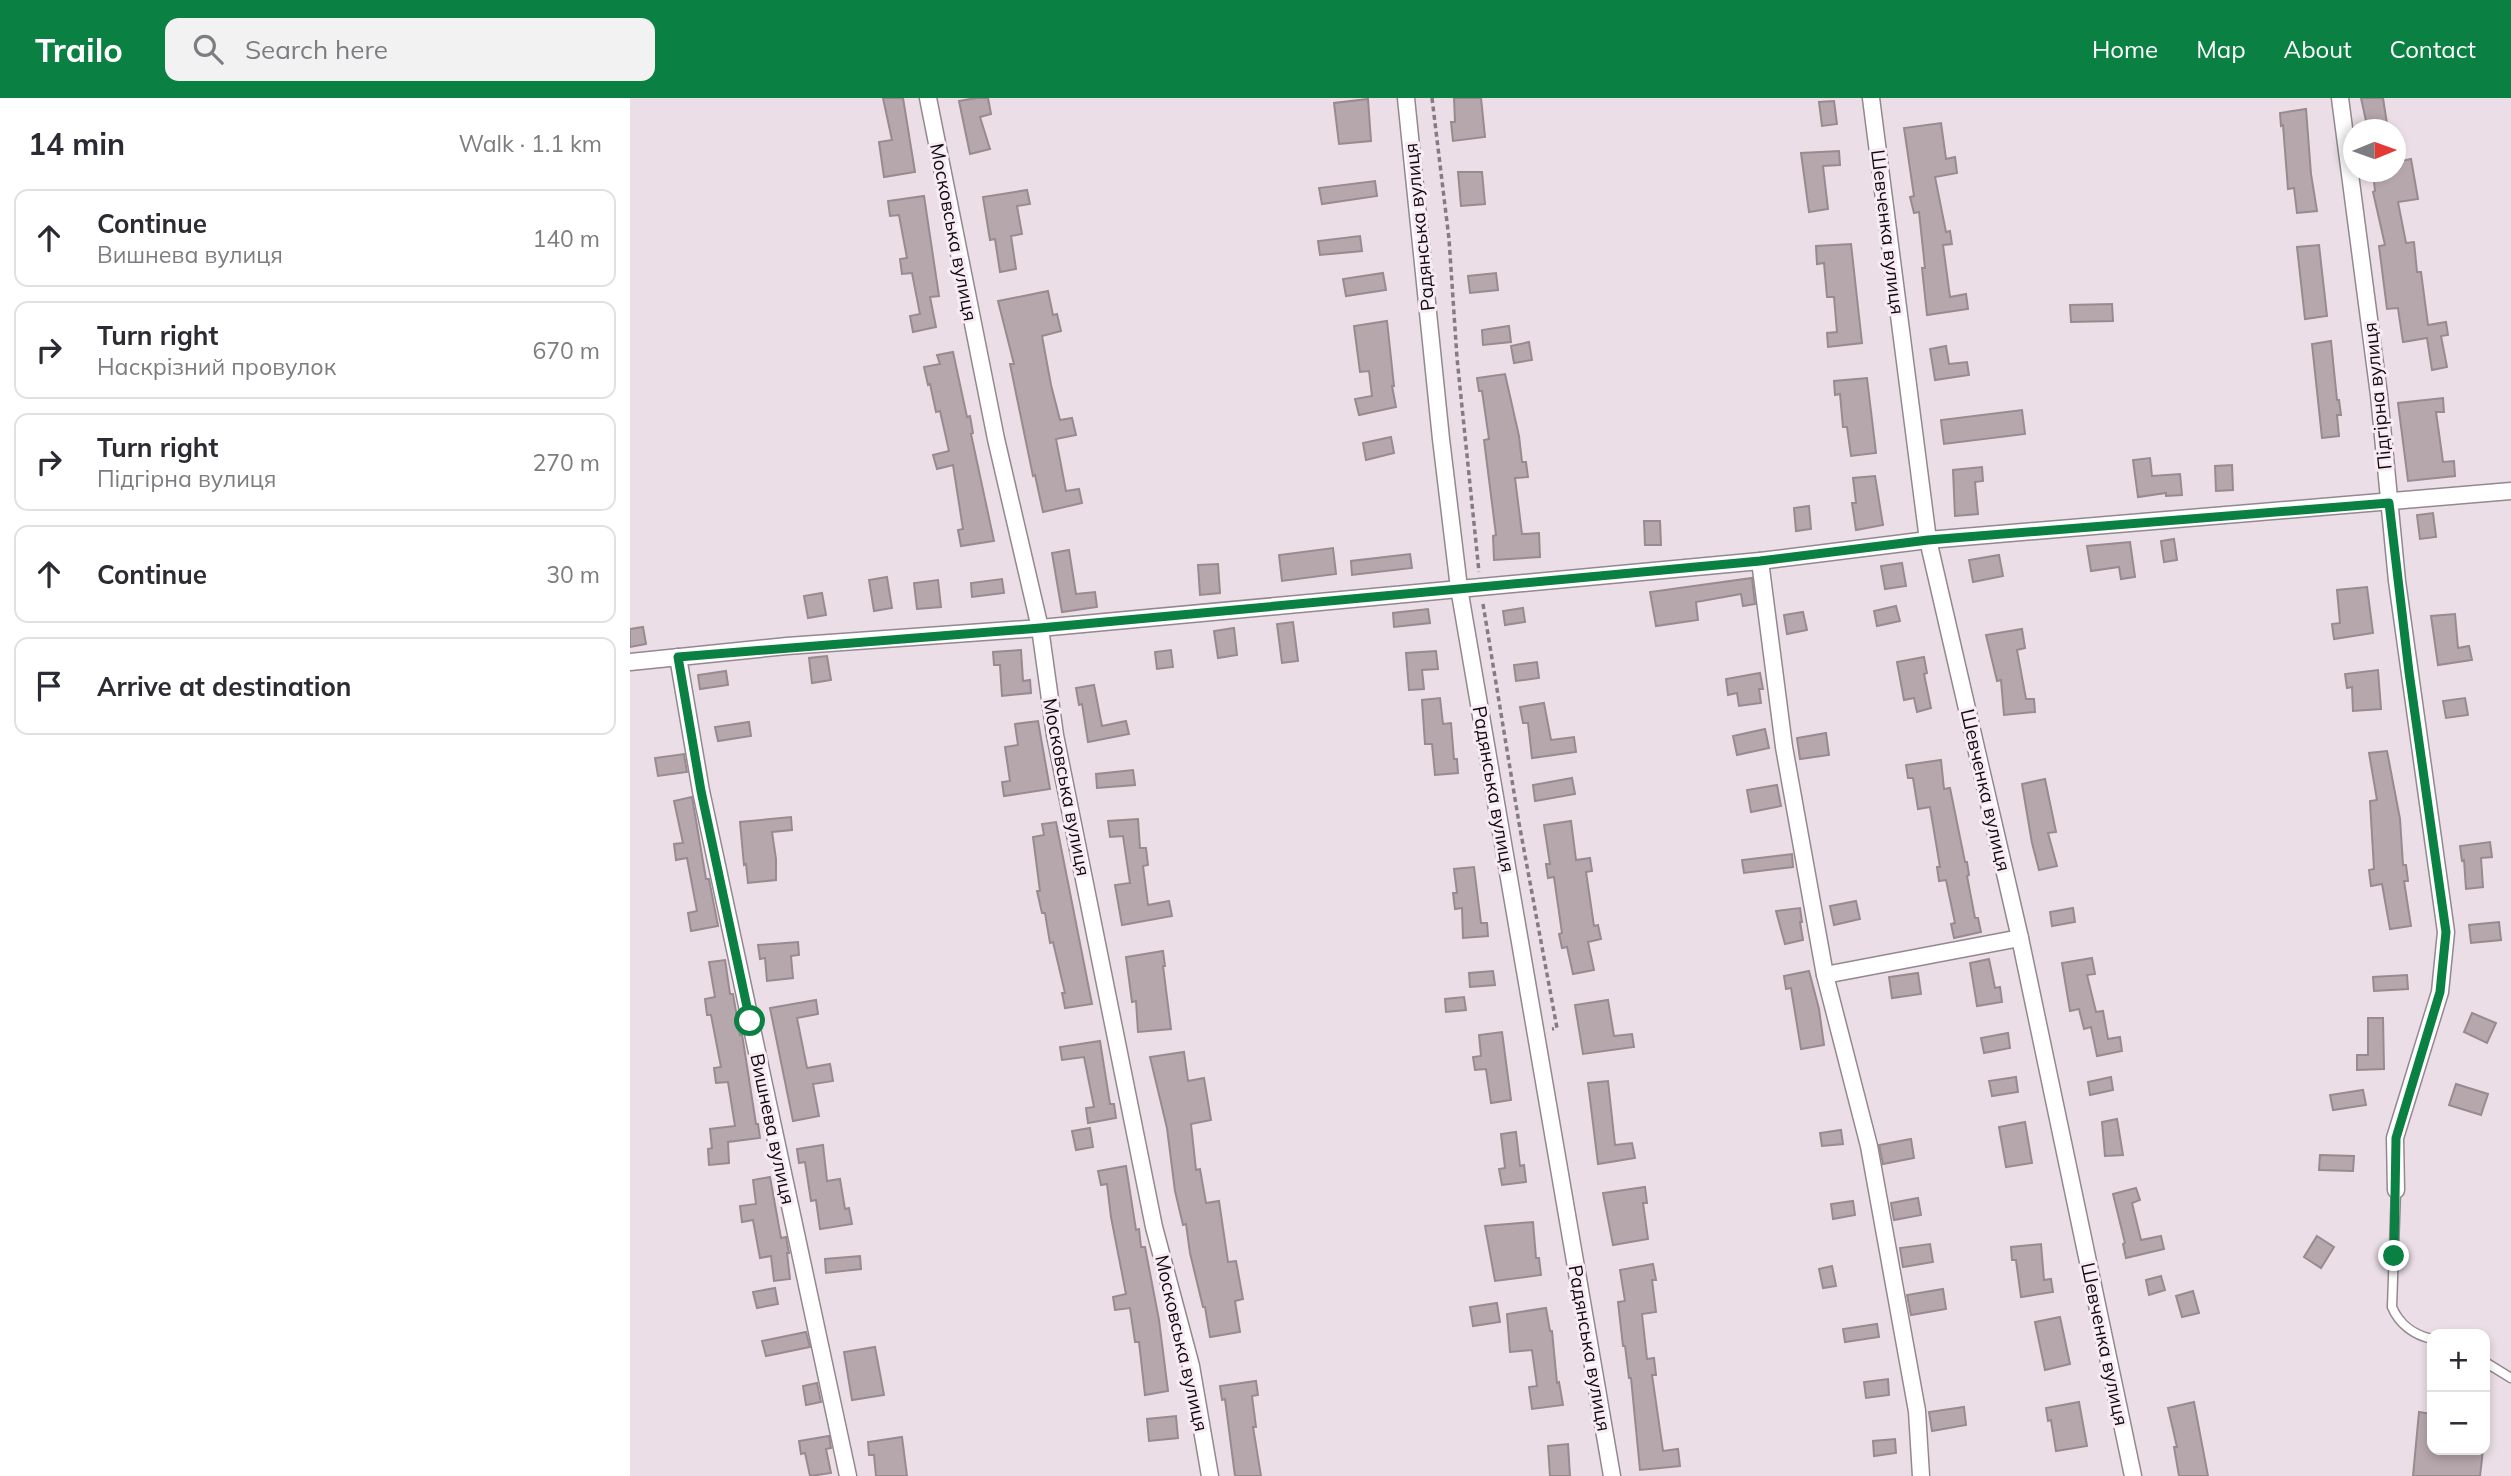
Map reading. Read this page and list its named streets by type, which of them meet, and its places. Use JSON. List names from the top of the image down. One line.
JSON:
{"streets":{"street":["Радянська вулиця","Московська вулиця","Шевченка вулиця","Підгірна вулиця","Вишнева вулиця"]},"north":"right","page":{"header":"Trailo","search":"Search here","nav":["Home","Map","About","Contact"],"heading":["14 min","Walk · 1.1 km"],"list":[["Continue","Вишнева вулиця","140 m"],["Turn right","Наскрізний провулок","670 m"],["Turn right","Підгірна вулиця","270 m"],["Continue","30 m"],"Arrive at destination"],"map_buttons":["+","−"]}}
